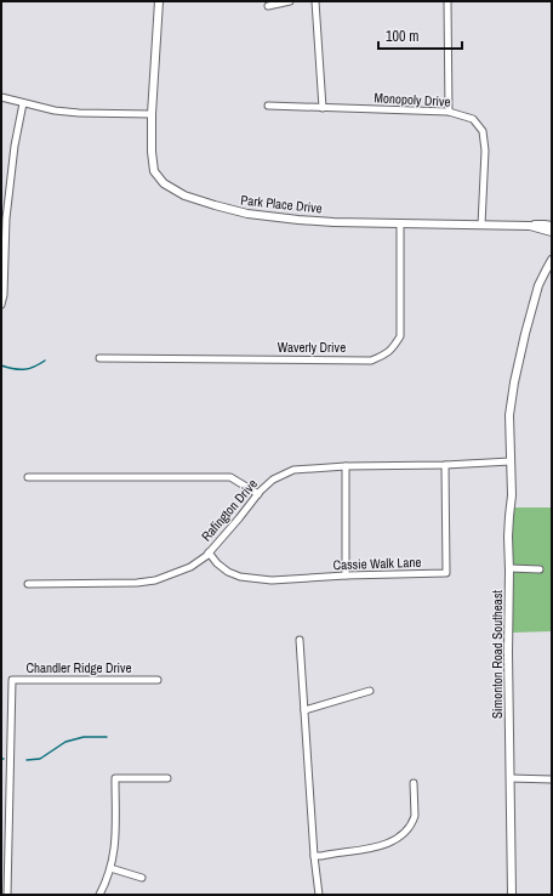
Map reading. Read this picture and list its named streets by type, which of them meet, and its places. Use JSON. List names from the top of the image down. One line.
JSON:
{"streets":{"street":["Monopoly Drive","Park Place Drive","Waverly Drive","Rafington Drive","Cassie Walk Lane","Simonton Road Southeast","Chandler Ridge Drive"]},"crossings":[["Monopoly Drive","Park Place Drive"],["Park Place Drive","Waverly Drive"],["Rafington Drive","Cassie Walk Lane"],["Rafington Drive","Simonton Road Southeast"]],"scale_bar":"100 m"}
